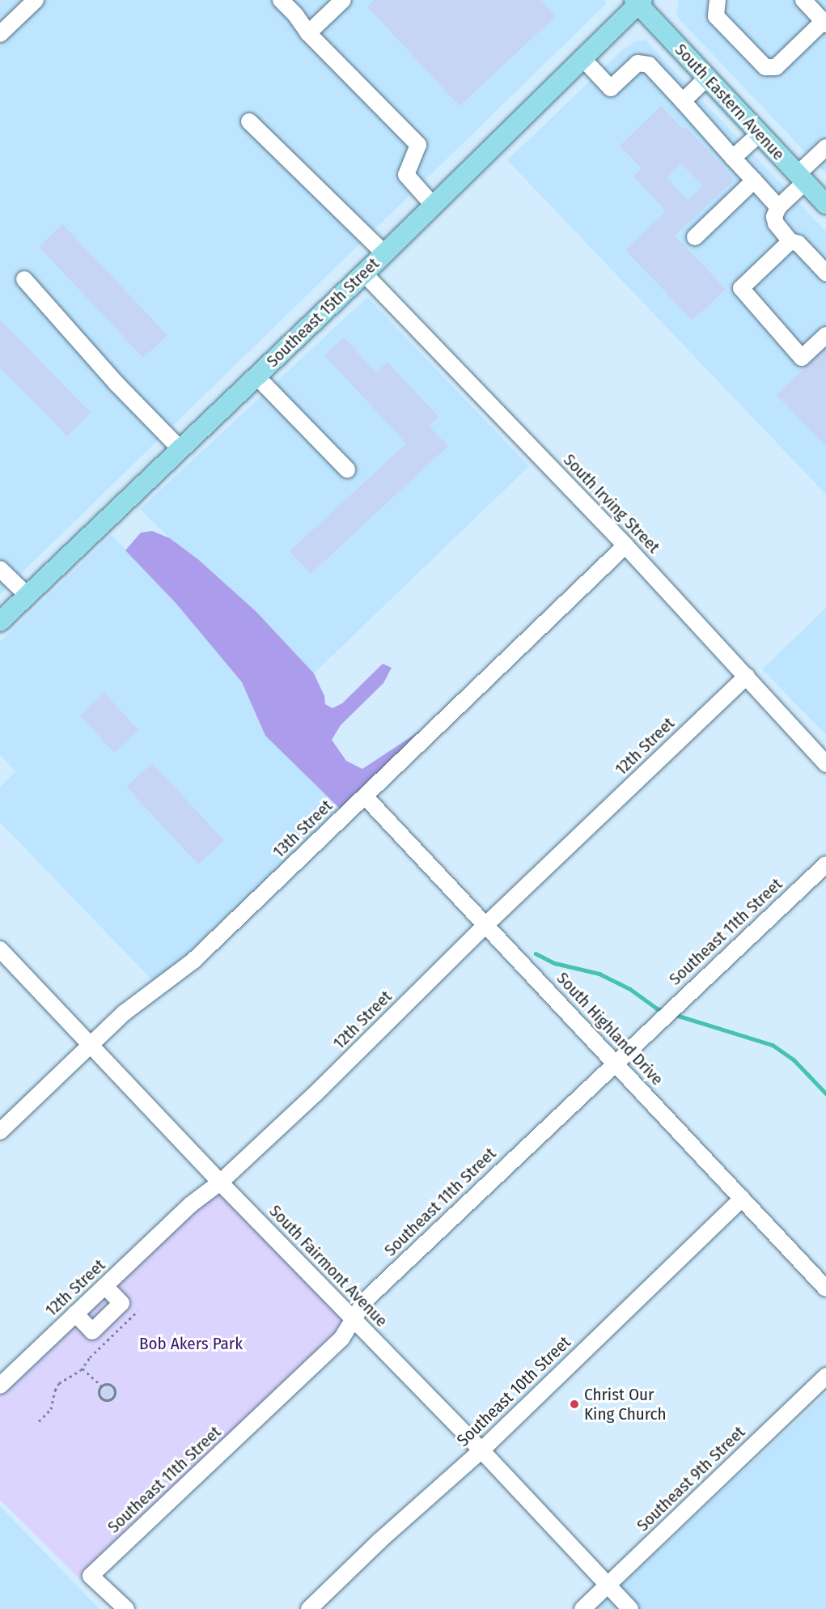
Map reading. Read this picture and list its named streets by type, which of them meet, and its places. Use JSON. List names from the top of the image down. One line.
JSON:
{"streets":{"main road":["South Eastern Avenue","Southeast 15th Street"],"street":["South Irving Street","12th Street","13th Street","Southeast 11th Street","South Highland Drive","South Fairmont Avenue","Southeast 10th Street","Southeast 9th Street"]},"crossings":[["South Eastern Avenue","Southeast 15th Street"],["Southeast 15th Street","South Irving Street"],["South Irving Street","12th Street"],["South Irving Street","13th Street"],["12th Street","South Highland Drive"],["12th Street","South Fairmont Avenue"],["13th Street","South Highland Drive"],["13th Street","South Fairmont Avenue"],["Southeast 11th Street","South Highland Drive"],["Southeast 11th Street","South Fairmont Avenue"],["South Highland Drive","Southeast 10th Street"],["South Fairmont Avenue","Southeast 10th Street"],["South Fairmont Avenue","Southeast 9th Street"]],"parks":["Bob Akers Park"],"places":["Christ Our King Church"]}
